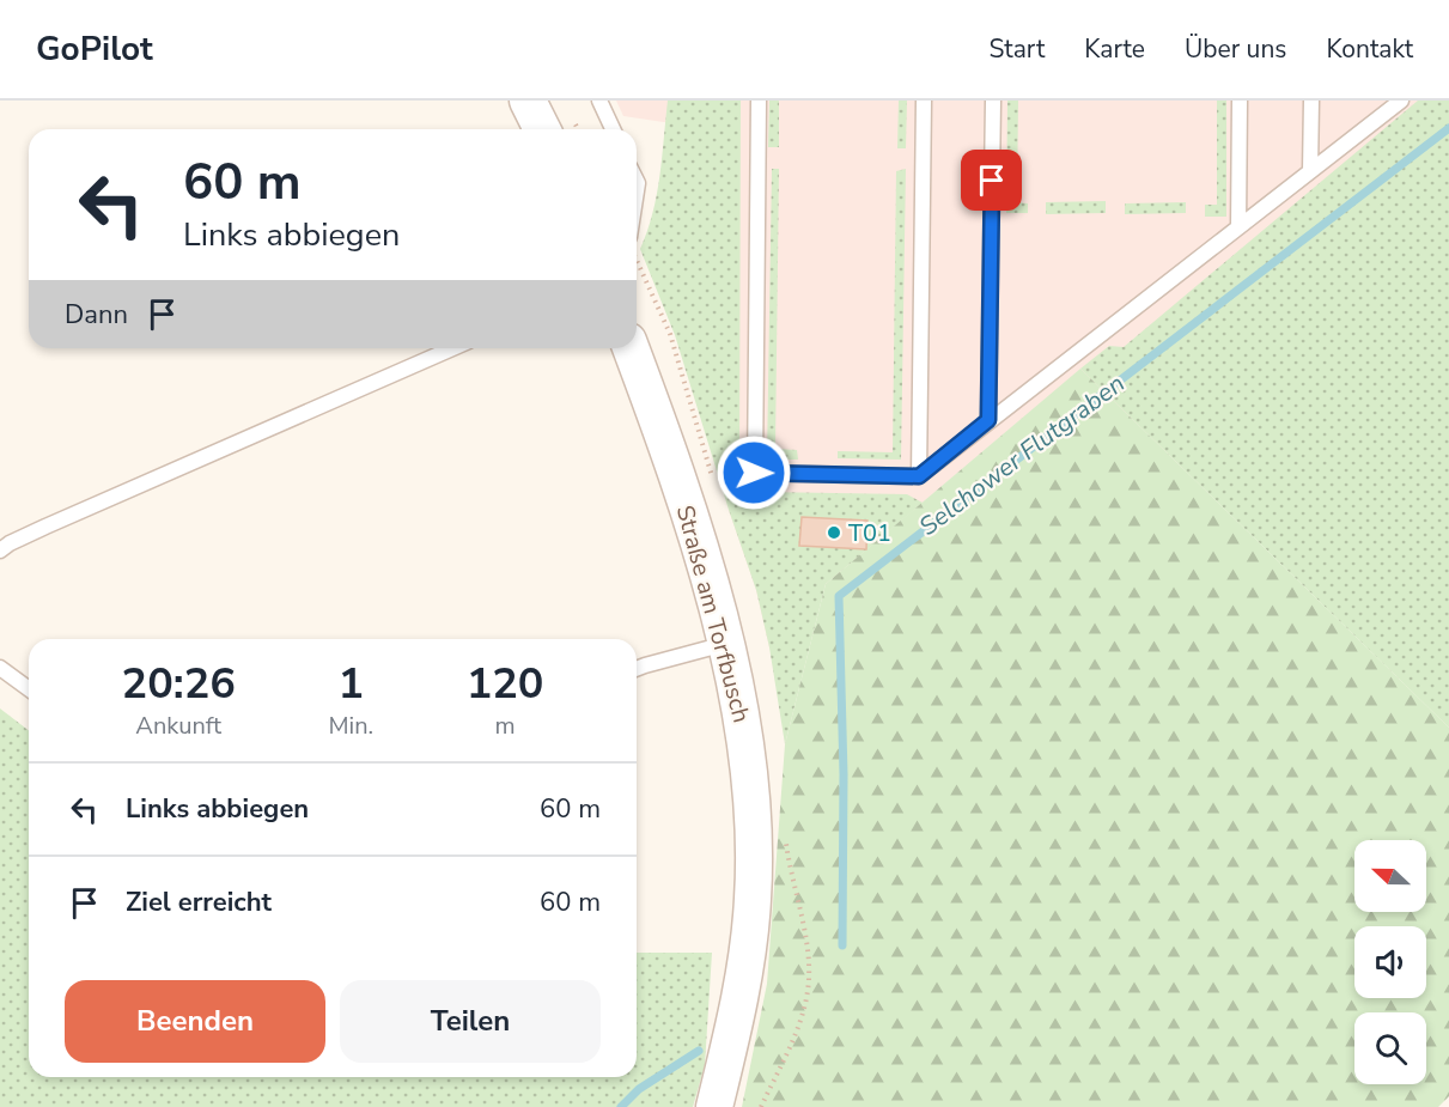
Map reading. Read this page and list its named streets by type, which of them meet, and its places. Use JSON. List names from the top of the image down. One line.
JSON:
{"streets":{"street":["Straße am Torfbusch"]},"water":["Selchower Flutgraben"],"places":["T01"],"north":"left","page":{"header":"GoPilot","nav":["Start","Karte","Über uns","Kontakt"],"turn":["60 m","Links abbiegen"],"then":"Dann","eta":["20:26","Ankunft","1","Min.","120","m"],"list":[{"name":"Links abbiegen","value":"60 m"},{"name":"Ziel erreicht","value":"60 m"}],"buttons":["Beenden","Teilen"]}}
